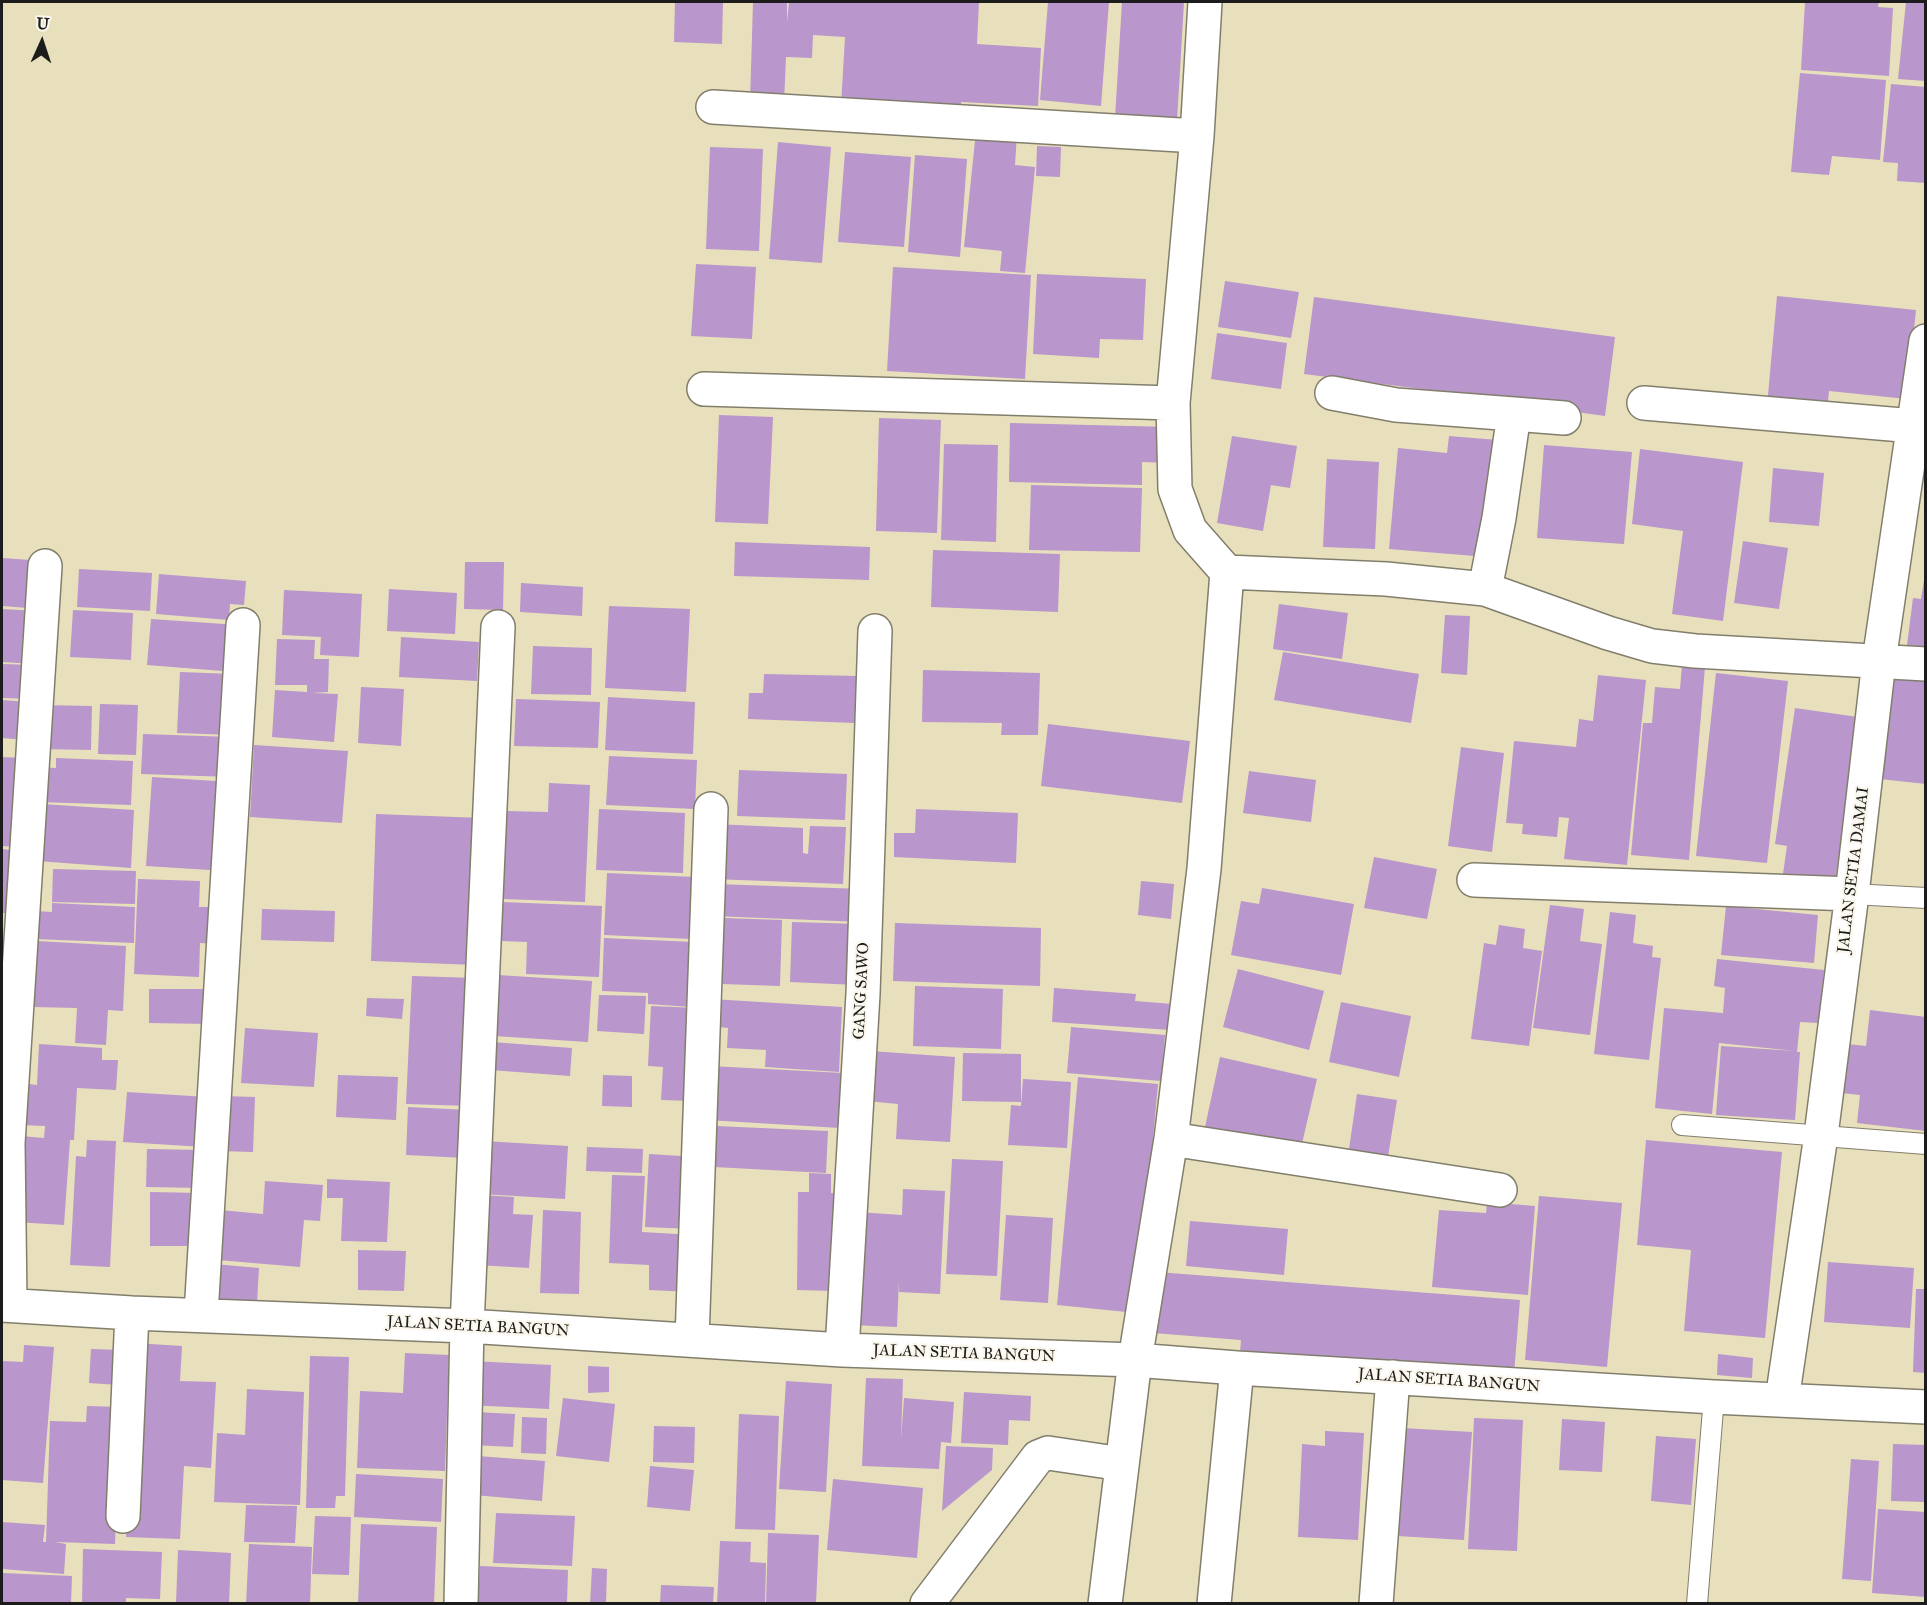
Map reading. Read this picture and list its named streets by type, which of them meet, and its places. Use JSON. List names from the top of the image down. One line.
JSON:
{"streets":{"street":["JALAN SETIA DAMAI","GANG SAWO","JALAN SETIA BANGUN"]},"crossings":[["JALAN SETIA DAMAI","JALAN SETIA BANGUN"],["GANG SAWO","JALAN SETIA BANGUN"]],"north":"top"}
